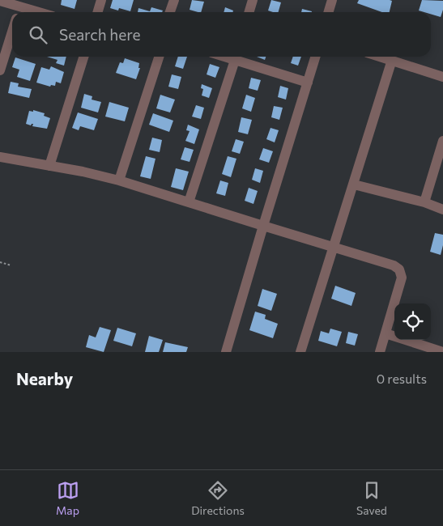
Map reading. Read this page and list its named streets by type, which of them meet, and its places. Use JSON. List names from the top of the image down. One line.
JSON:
{"page":{"search":"Search here","heading":["Nearby","0 results"],"nav":["Map","Directions","Saved"]}}
